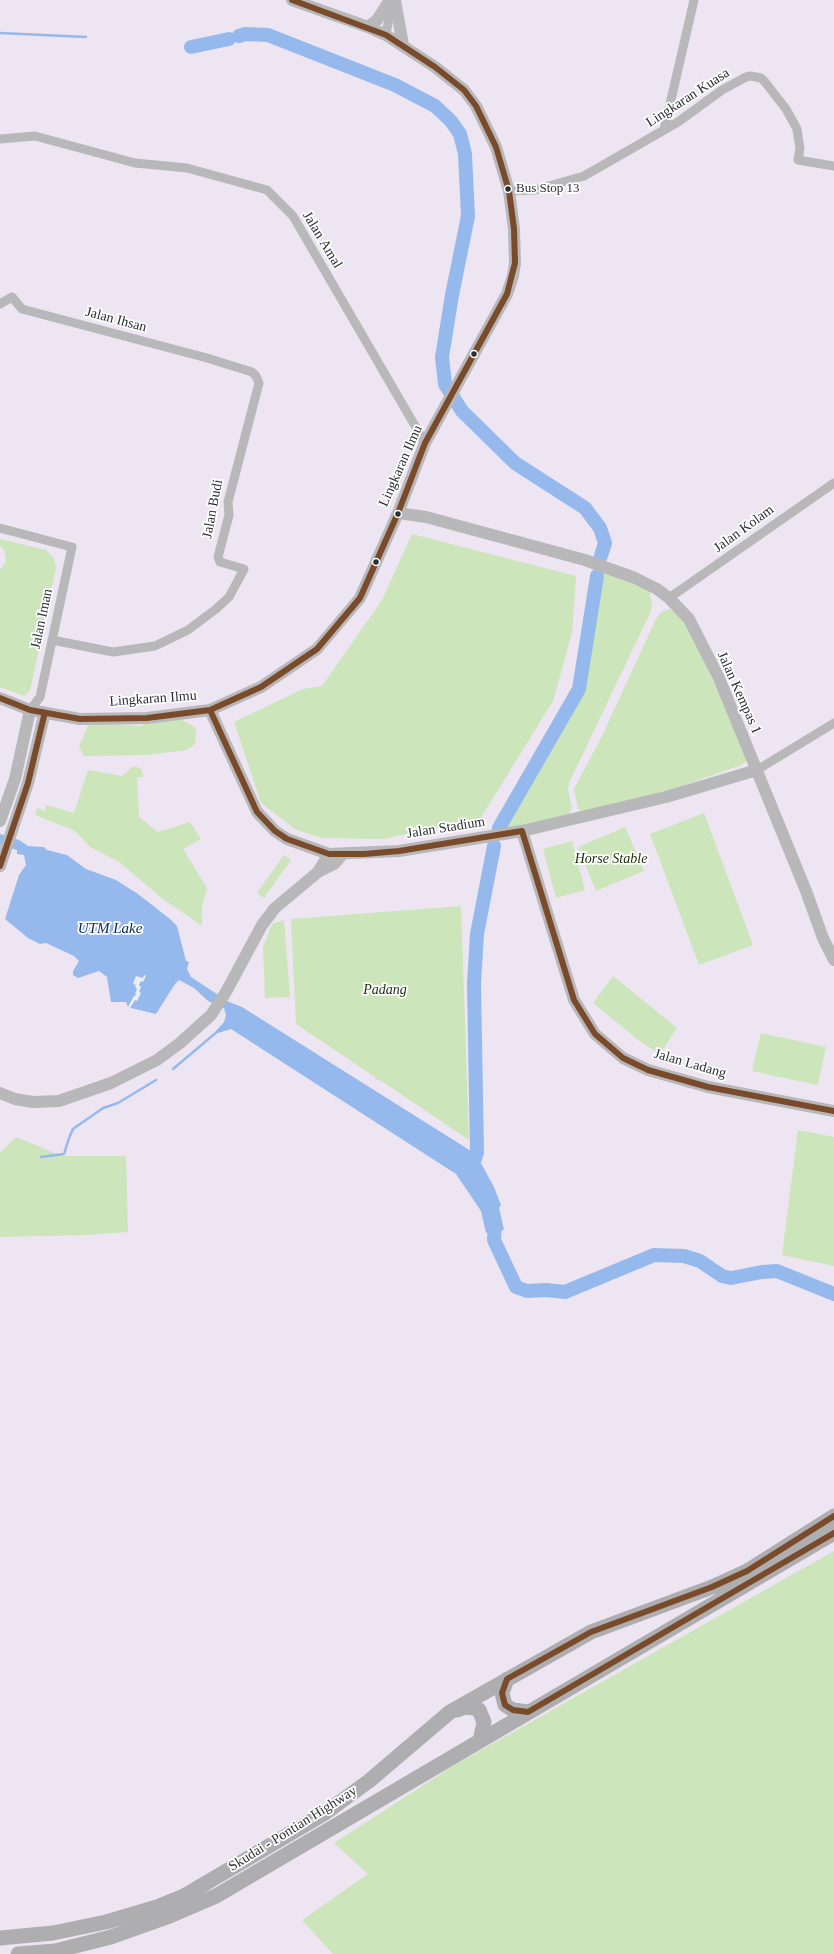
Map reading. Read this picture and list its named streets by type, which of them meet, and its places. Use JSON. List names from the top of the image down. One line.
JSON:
{"streets":{"highway":["Skudai - Pontian Highway"],"street":["Lingkaran Kuasa","Jalan Amal","Jalan Ihsan","Lingkaran Ilmu","Jalan Budi","Jalan Kolam","Jalan Iman","Jalan Kempas 1","Jalan Stadium","Jalan Ladang"]},"crossings":[["Lingkaran Kuasa","Lingkaran Ilmu"],["Jalan Amal","Lingkaran Ilmu"],["Jalan Ihsan","Jalan Budi"],["Lingkaran Ilmu","Jalan Kempas 1"],["Lingkaran Ilmu","Jalan Stadium"],["Jalan Budi","Jalan Iman"],["Jalan Kolam","Jalan Kempas 1"],["Jalan Kempas 1","Jalan Stadium"],["Jalan Stadium","Jalan Ladang"]],"water":["UTM Lake"],"parks":["Horse Stable","Padang"],"places":["Bus Stop 13"]}
